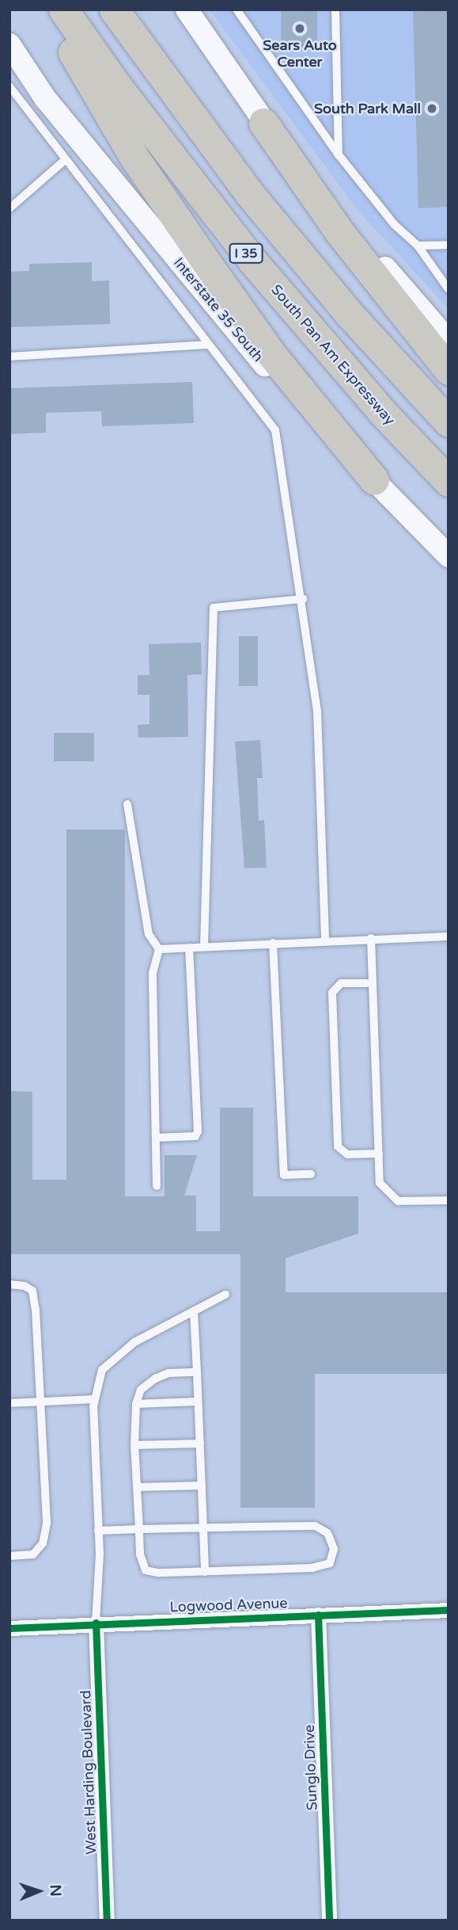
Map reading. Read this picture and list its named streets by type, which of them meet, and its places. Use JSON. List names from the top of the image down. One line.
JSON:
{"streets":{"highway":["I 35","South Pan Am Expressway"],"main road":["Interstate 35 South"],"street":["Logwood Avenue","Sunglo Drive","West Harding Boulevard"]},"crossings":[["Logwood Avenue","Sunglo Drive"],["Logwood Avenue","West Harding Boulevard"]],"places":["Sears Auto Center","South Park Mall"],"north":"right"}
